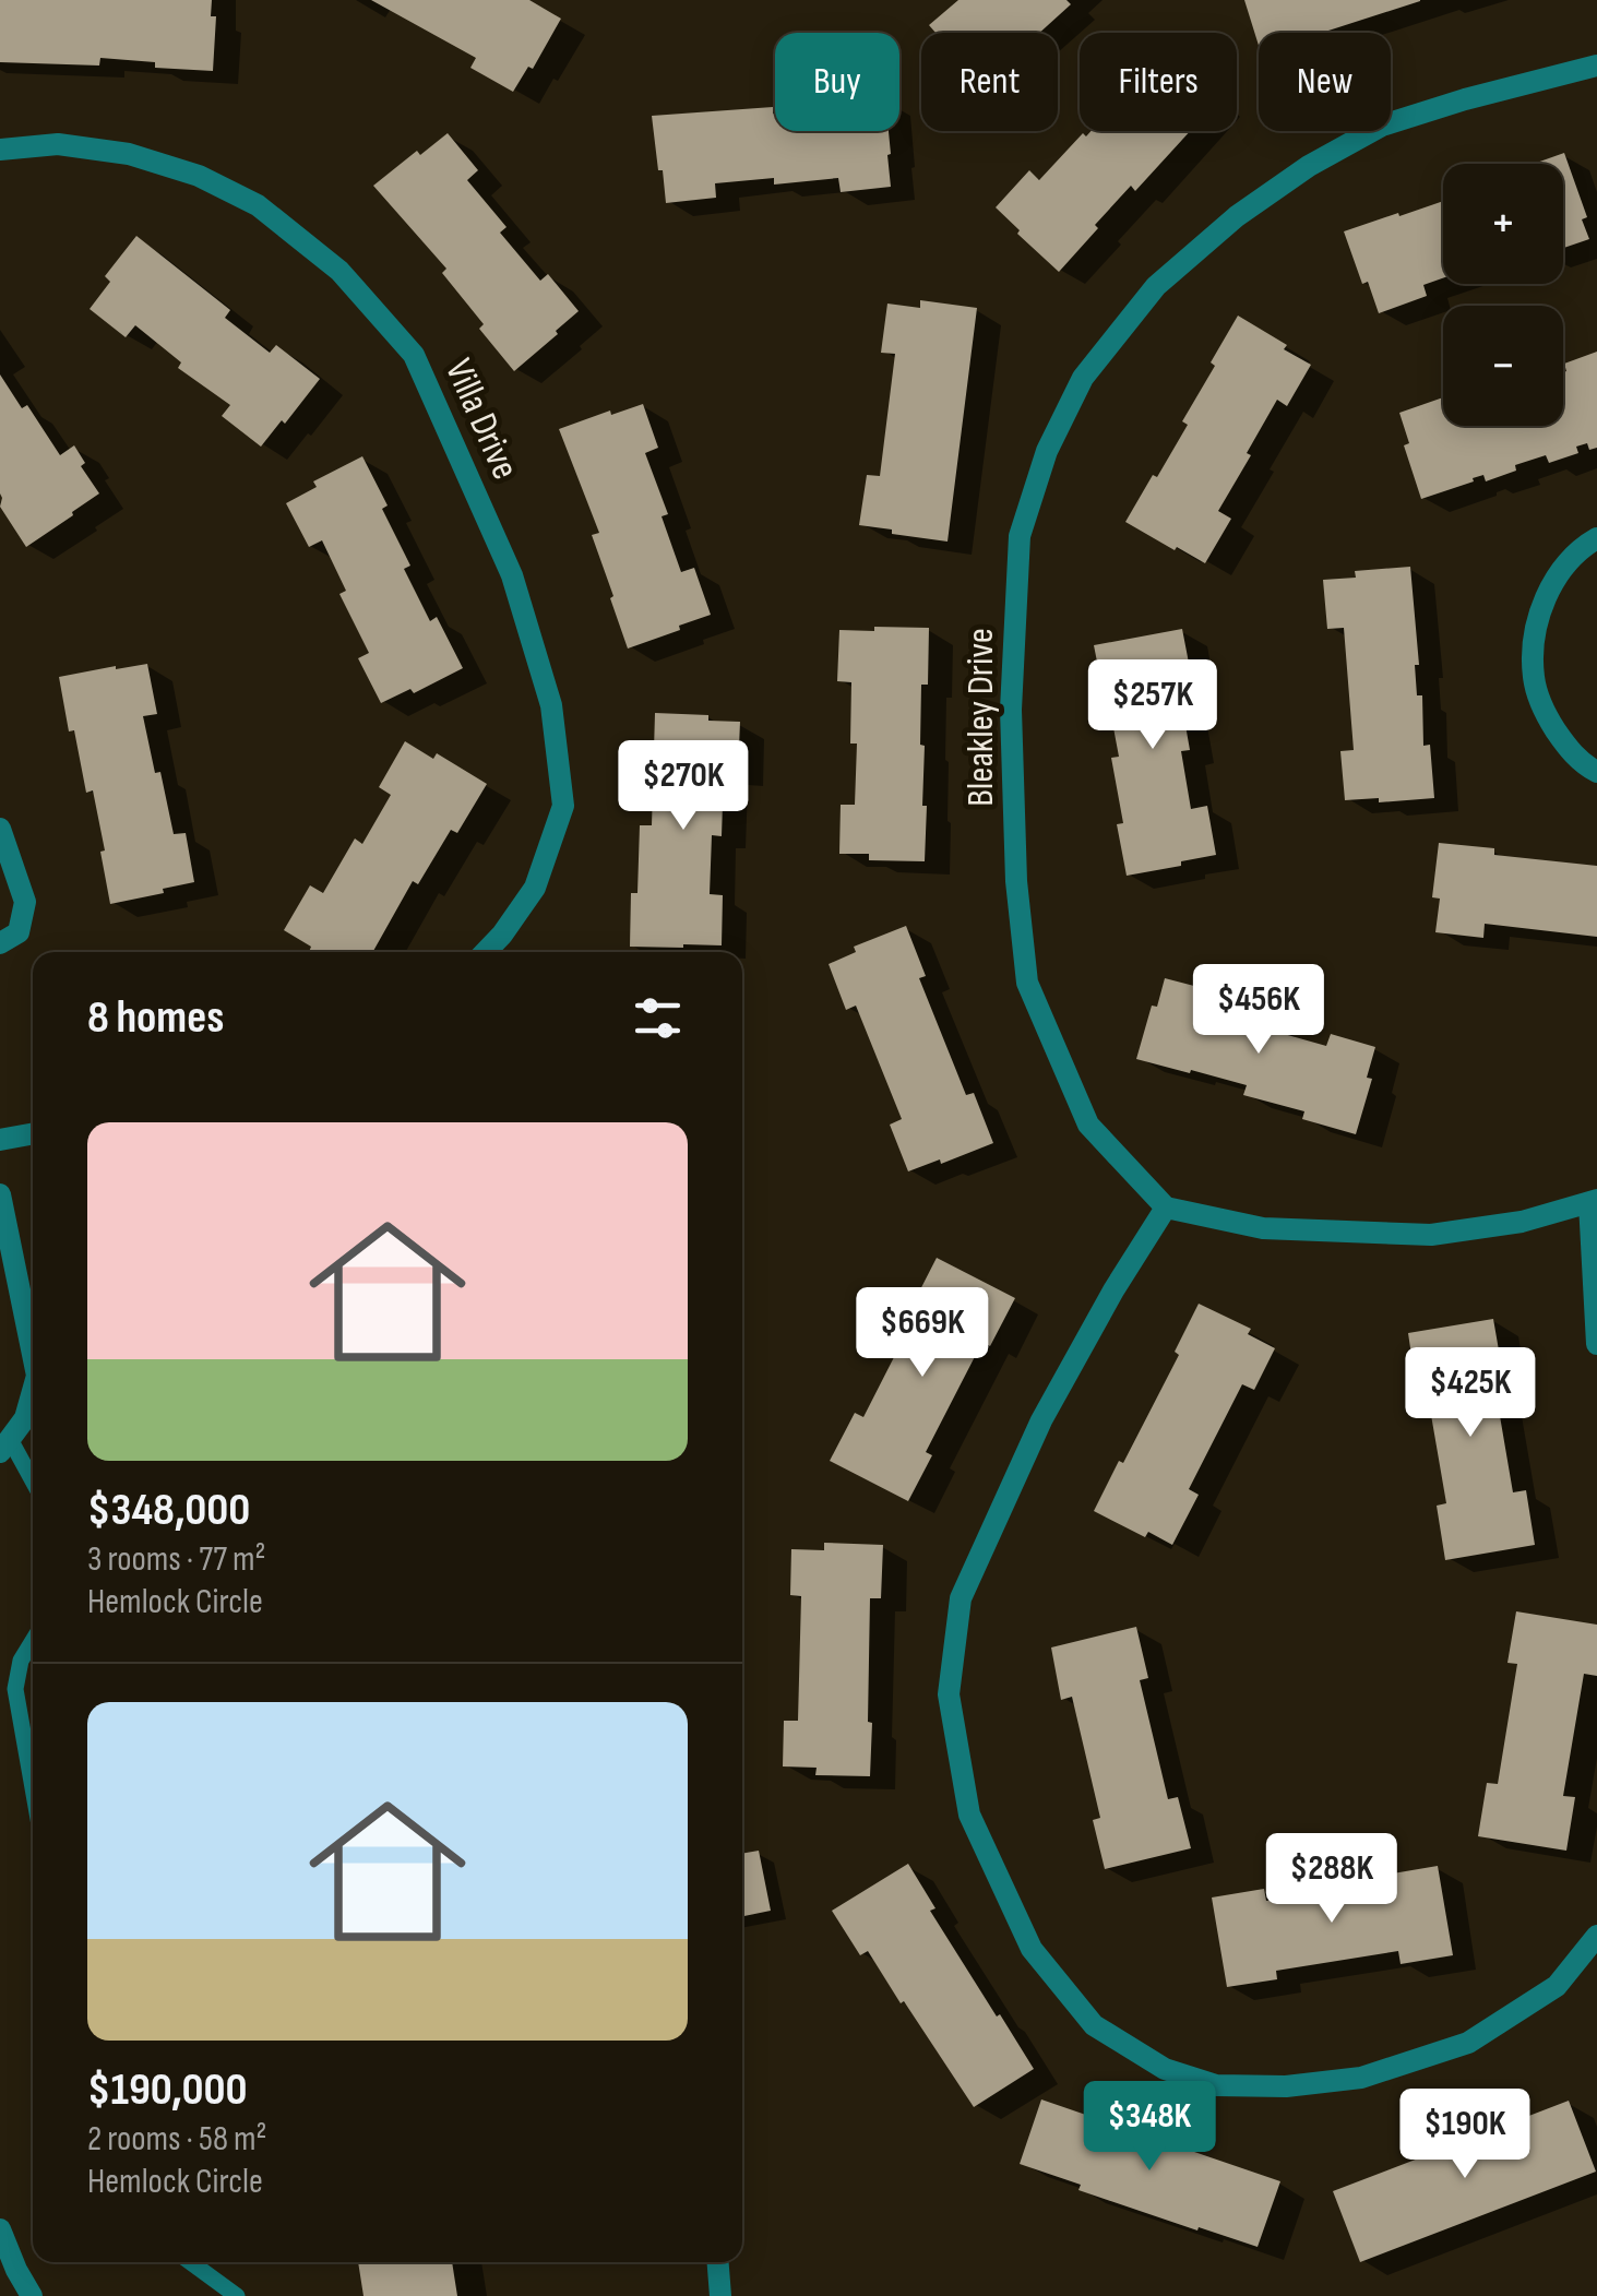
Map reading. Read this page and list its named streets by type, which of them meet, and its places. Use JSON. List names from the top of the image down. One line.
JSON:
{"streets":{"street":["Villa Drive","Bleakley Drive"]},"page":{"chip":["Buy","Rent","Filters","New"],"map_buttons":["+","−"],"price":["$257K","$270K","$456K","$669K","$425K","$288K","$348K","$190K"],"heading":"8 homes","list":[{"name":"$348,000","note":"3 rooms · 77 m² · Hemlock Circle"},{"name":"$190,000","note":"2 rooms · 58 m² · Hemlock Circle"}]}}
